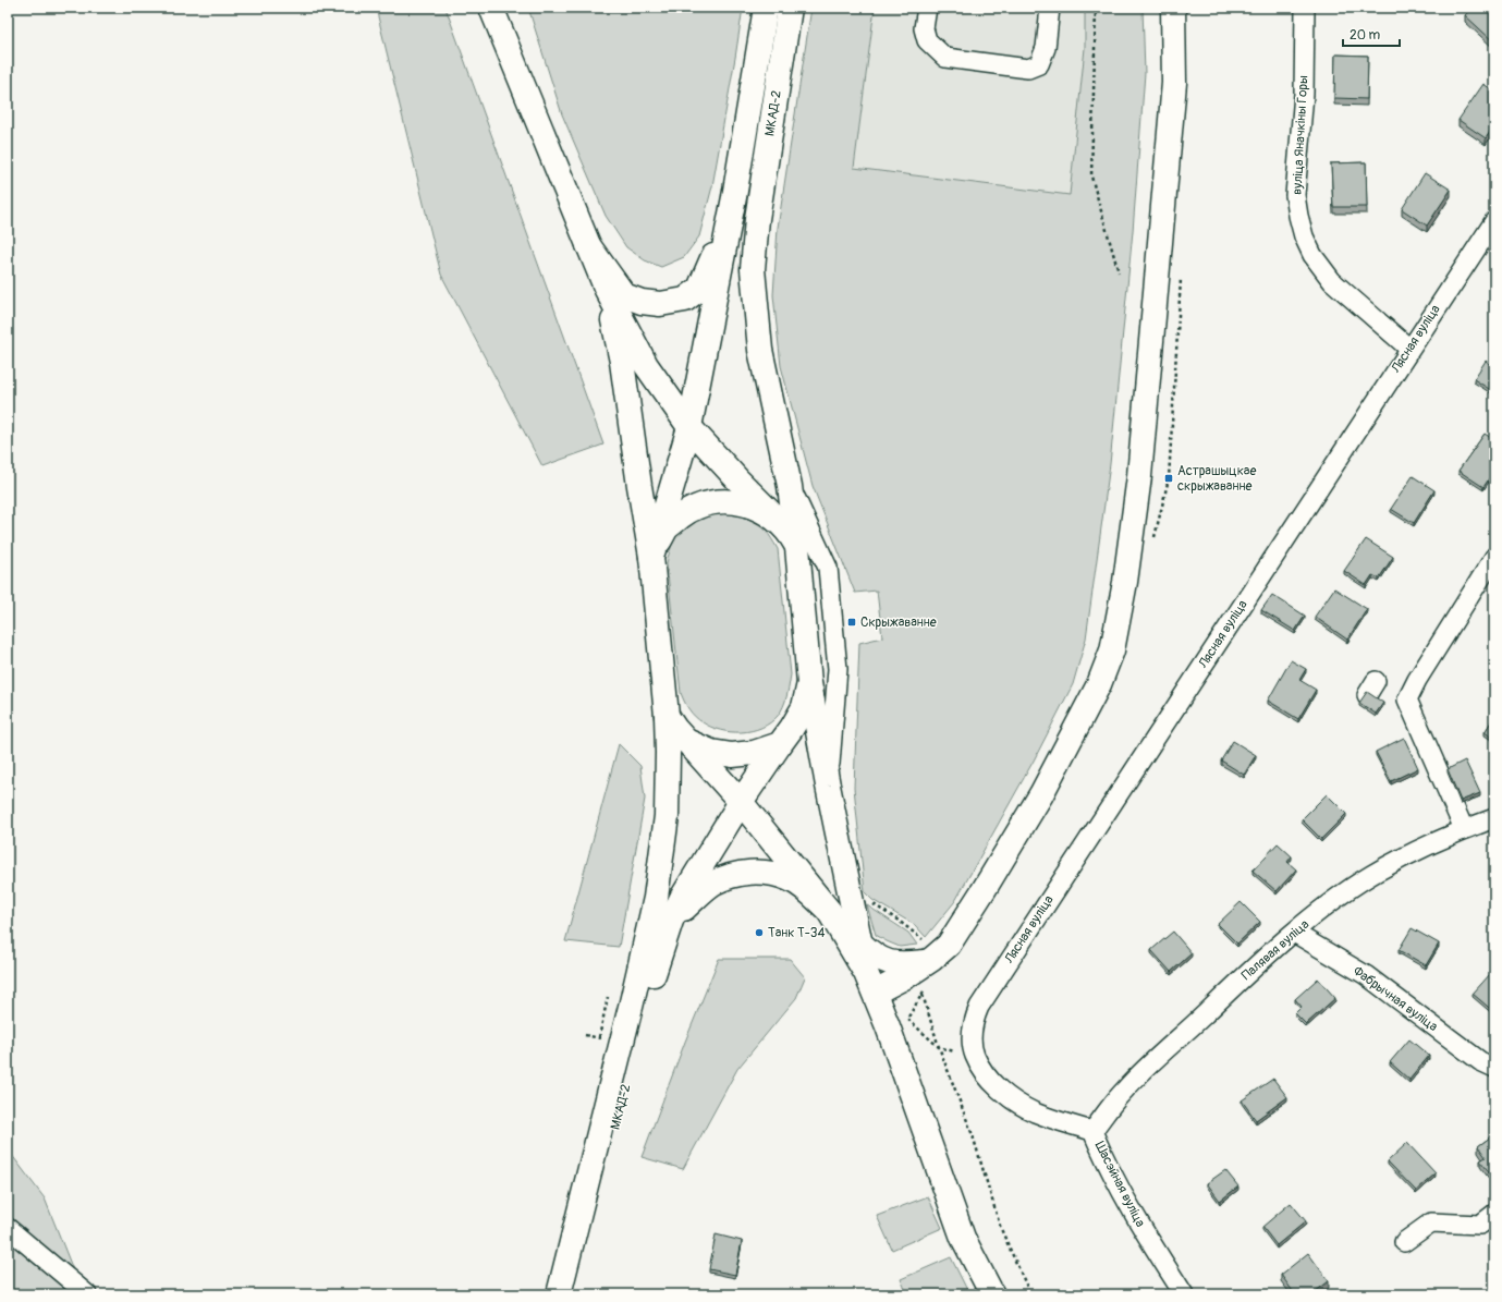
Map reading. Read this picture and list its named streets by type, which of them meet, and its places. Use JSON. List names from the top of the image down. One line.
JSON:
{"streets":{"main road":["МКАД-2"],"street":["вуліца Яначкіны Горы","Лясная вуліца","Палявая вуліца","Фабрычная вуліца","Шасэйная вуліца"]},"crossings":[["вуліца Яначкіны Горы","Лясная вуліца"],["Лясная вуліца","Шасэйная вуліца"],["Палявая вуліца","Фабрычная вуліца"],["Палявая вуліца","Шасэйная вуліца"]],"places":{"transit":["Астрашыцкае скрыжаванне","Скрыжаванне"],"other":["Танк Т-34"]},"scale_bar":"20 m"}
